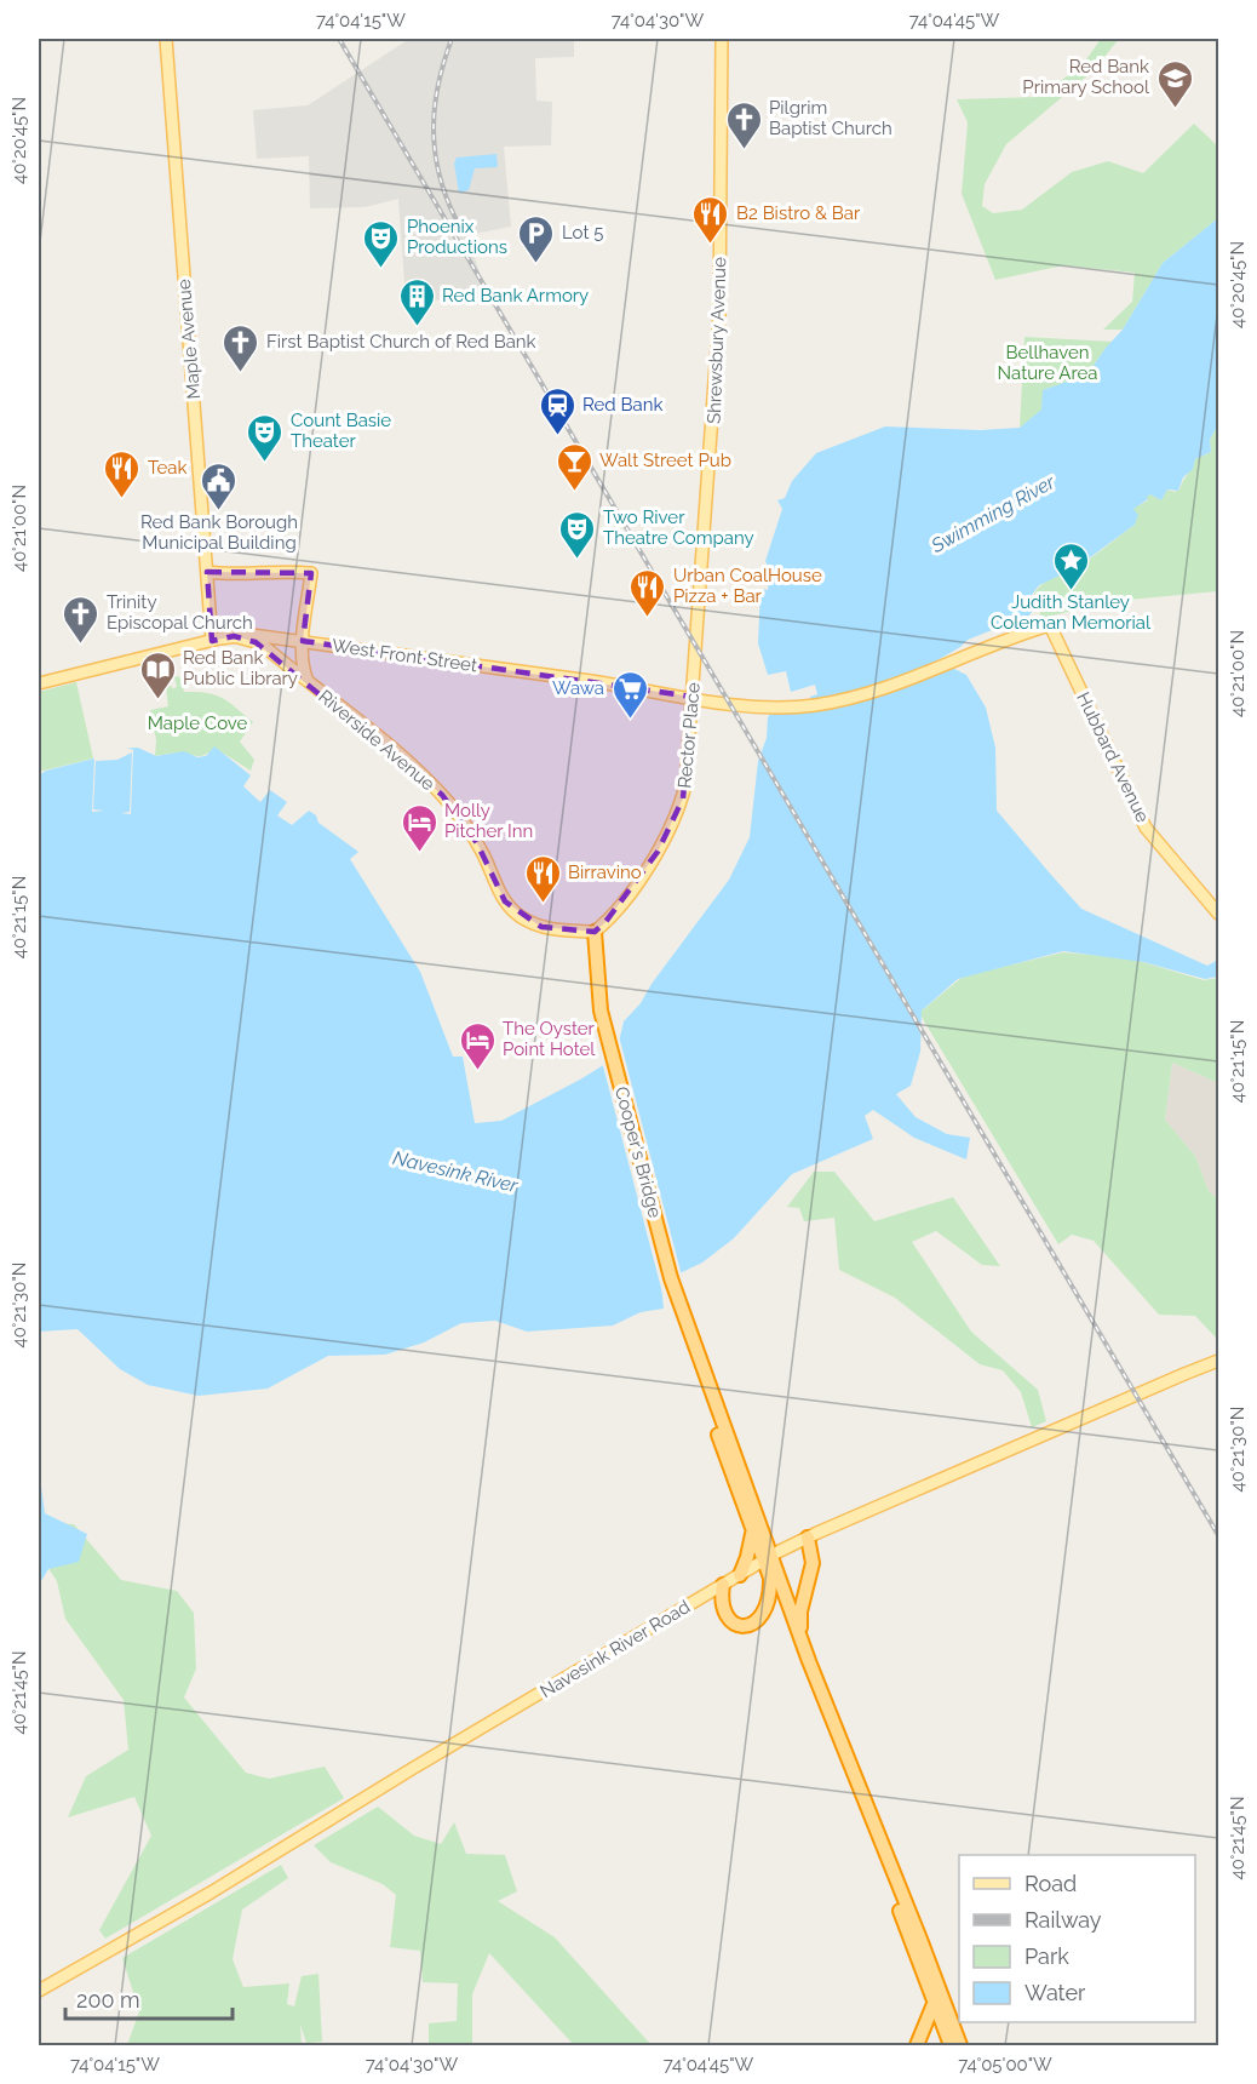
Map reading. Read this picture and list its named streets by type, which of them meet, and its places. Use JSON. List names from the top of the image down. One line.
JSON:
{"streets":{"highway":["Cooper's Bridge"],"main road":["Maple Avenue","Shrewsbury Avenue","West Front Street","Rector Place","Riverside Avenue","Hubbard Avenue","Navesink River Road"]},"crossings":[["Maple Avenue","West Front Street"],["Shrewsbury Avenue","Rector Place"],["West Front Street","Rector Place"],["West Front Street","Riverside Avenue"],["West Front Street","Hubbard Avenue"],["Rector Place","Riverside Avenue"],["Rector Place","Cooper's Bridge"],["Riverside Avenue","Cooper's Bridge"]],"water":["Swimming River","Navesink River"],"parks":["Bellhaven Nature Area","Maple Cove"],"places":{"school or university":["Red Bank Primary School"],"church":["Pilgrim Baptist Church","First Baptist Church of Red Bank","Trinity Episcopal Church"],"restaurant":["B2 Bistro & Bar","Teak","Urban CoalHouse Pizza + Bar","Birravino"],"parking":["Lot 5"],"theatre":["Phoenix Productions","Count Basie Theater","Two River Theatre Company"],"building":["Red Bank Armory"],"station":["Red Bank"],"bar":["Walt Street Pub"],"public building":["Red Bank Borough Municipal Building"],"place":["Judith Stanley Coleman Memorial"],"library":["Red Bank Public Library"],"supermarket":["Wawa"],"hotel":["Molly Pitcher Inn","The Oyster Point Hotel"]},"legend":["Road","Railway","Park","Water"],"scale_bar":"200 m","coordinates":["74°04'15\"W","74°04'30\"W","74°04'45\"W","40°20'45\"N","40°21'00\"N","40°21'15\"N","40°21'30\"N","40°21'45\"N","74°05'00\"W"]}
